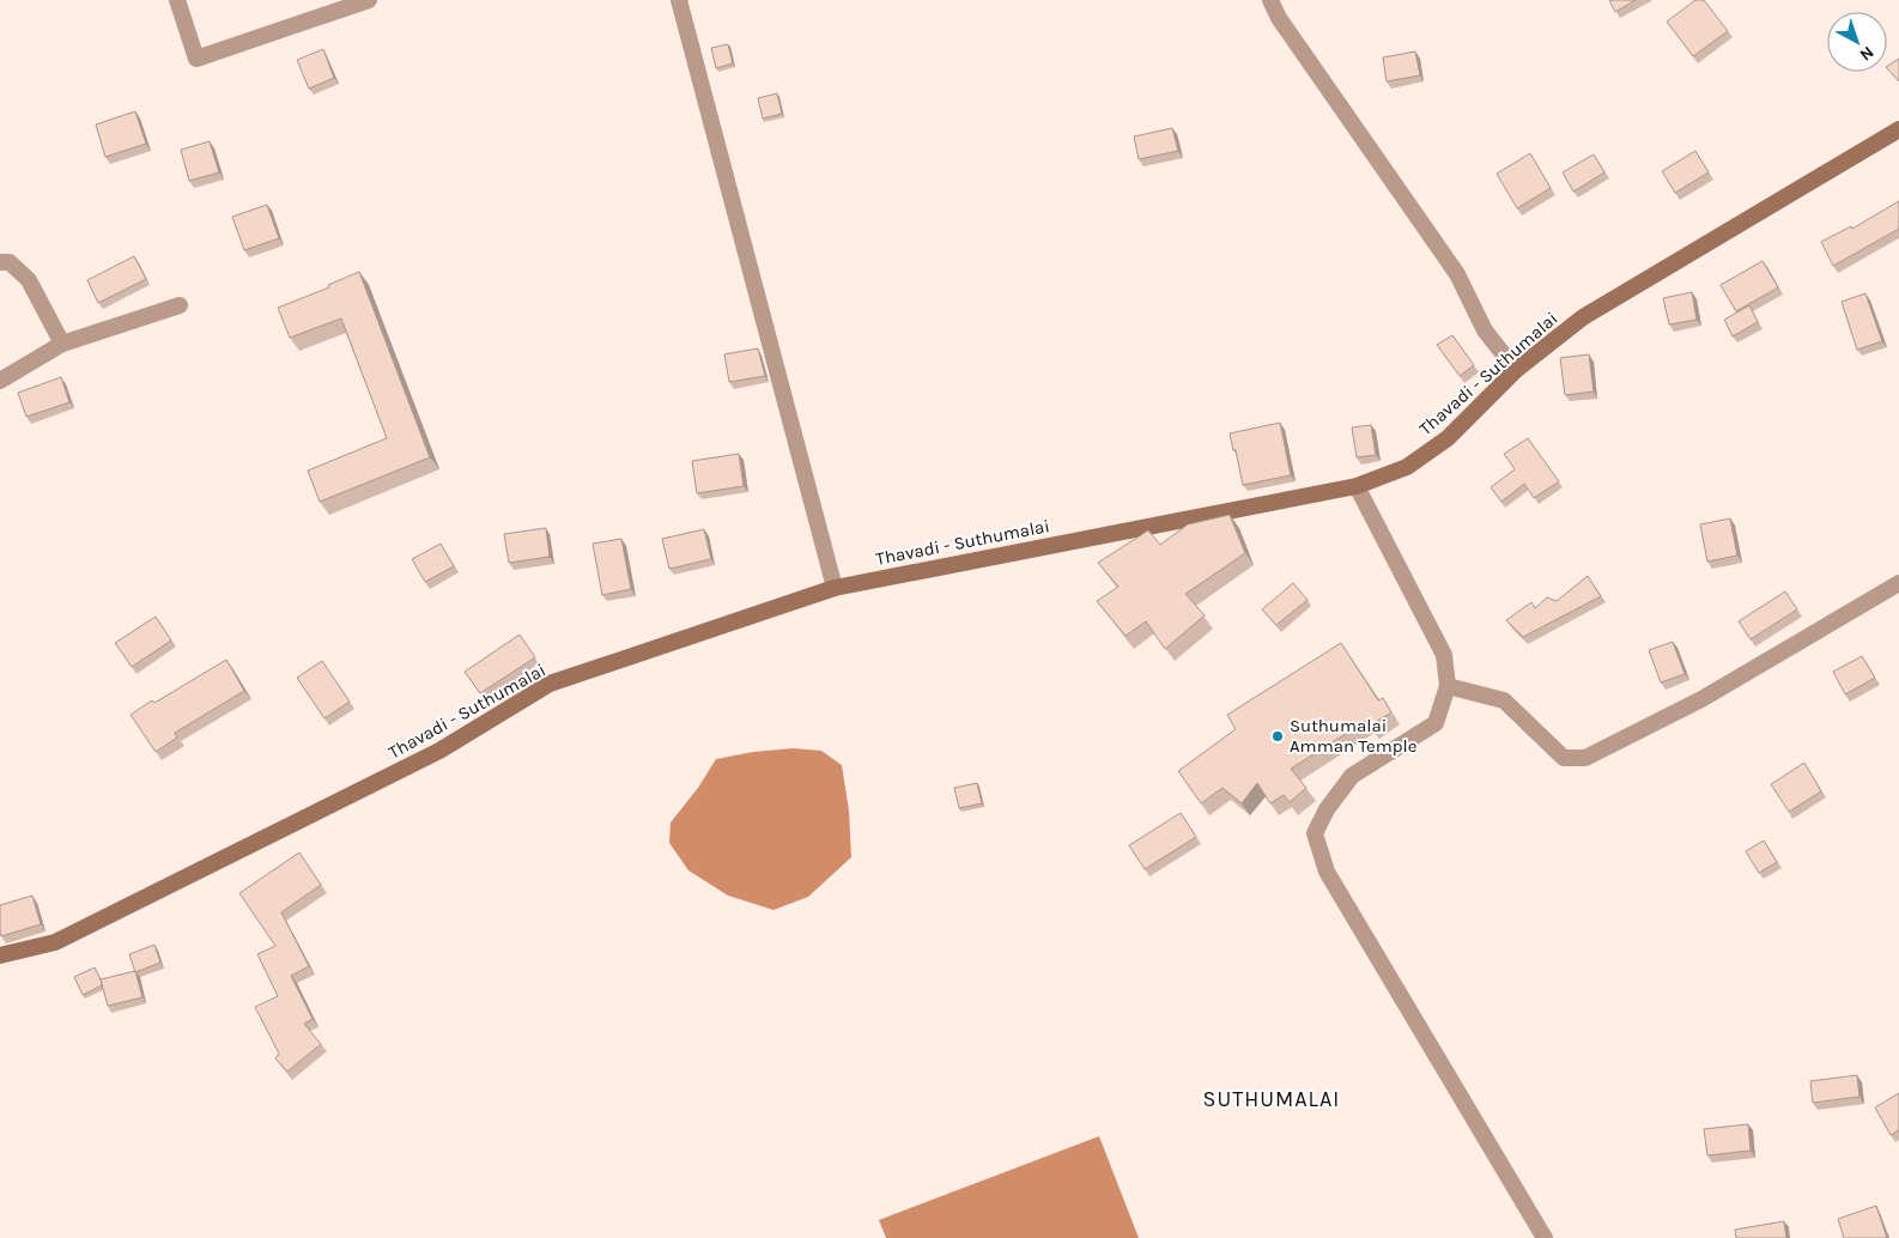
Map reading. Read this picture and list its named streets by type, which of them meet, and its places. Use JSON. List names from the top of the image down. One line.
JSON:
{"streets":{"main road":["Thavadi - Suthumalai"]},"districts":["SUTHUMALAI"],"places":["Suthumalai Amman Temple"],"north":"bottom right"}
